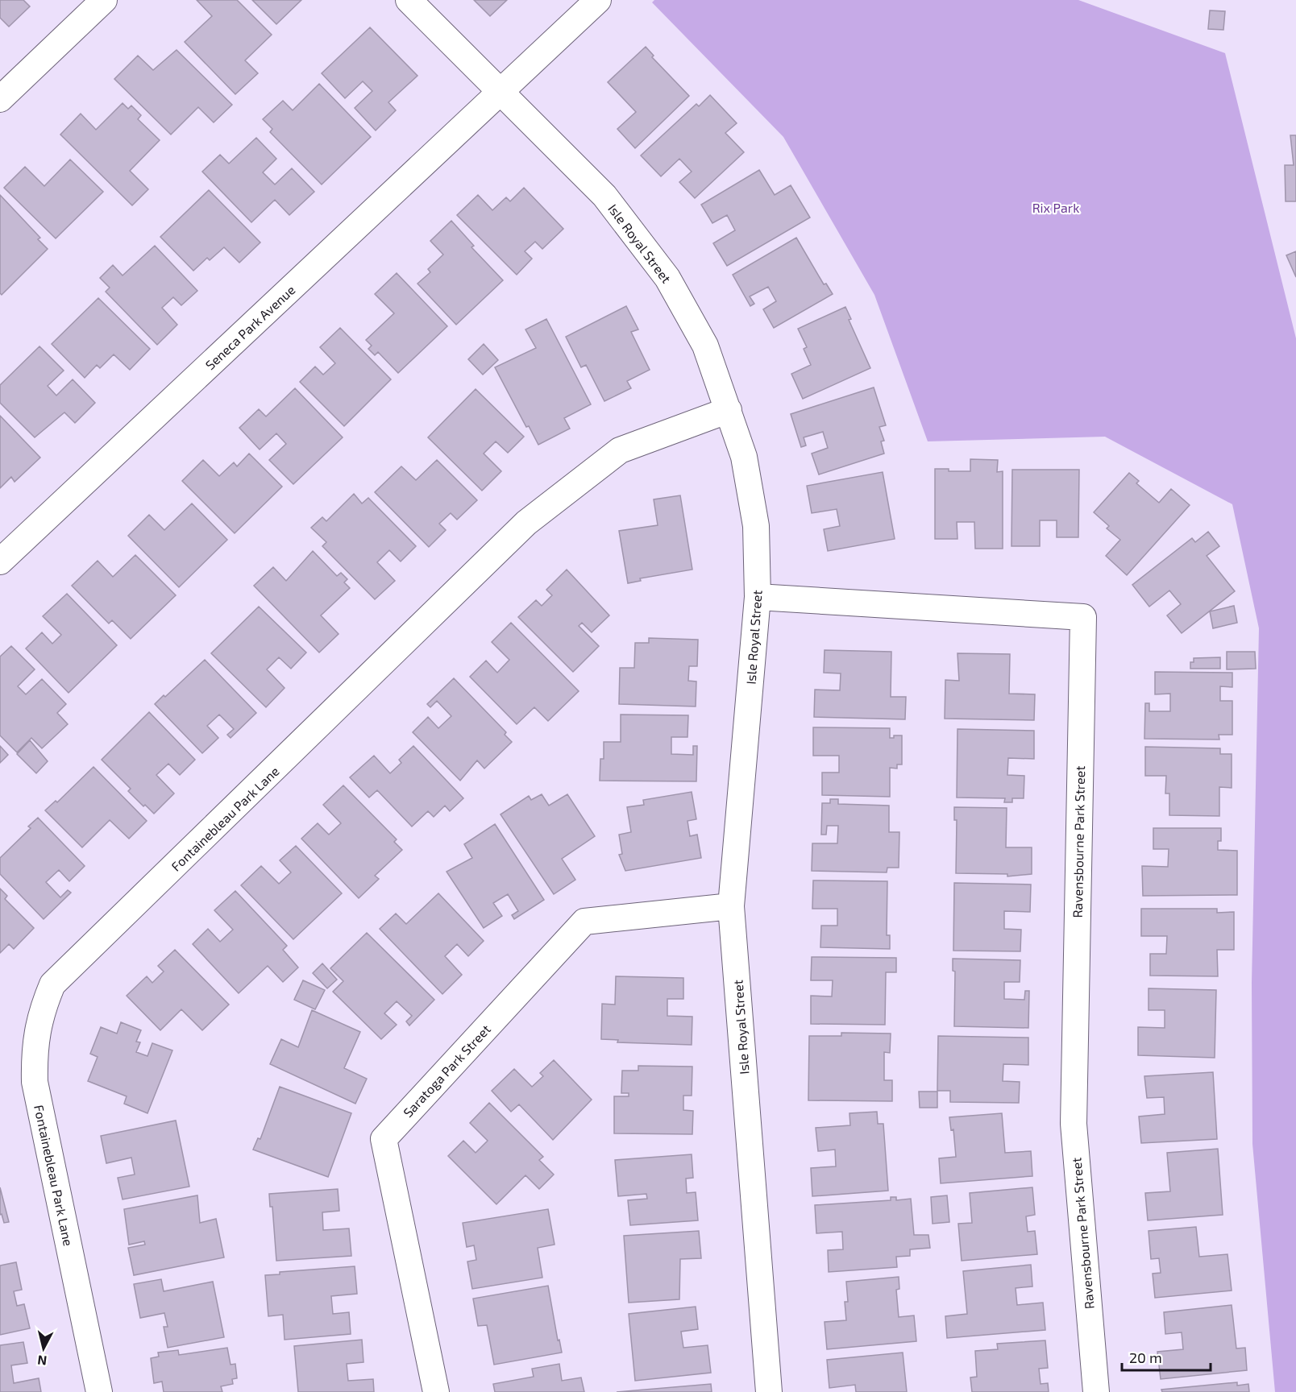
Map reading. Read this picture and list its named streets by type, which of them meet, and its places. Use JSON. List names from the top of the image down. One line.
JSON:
{"streets":{"street":["Isle Royal Street","Seneca Park Avenue","Fontainebleau Park Lane","Ravensbourne Park Street","Saratoga Park Street"]},"crossings":[["Isle Royal Street","Seneca Park Avenue"],["Isle Royal Street","Fontainebleau Park Lane"],["Isle Royal Street","Ravensbourne Park Street"],["Isle Royal Street","Saratoga Park Street"]],"parks":["Rix Park"],"scale_bar":"20 m","north":"bottom"}
